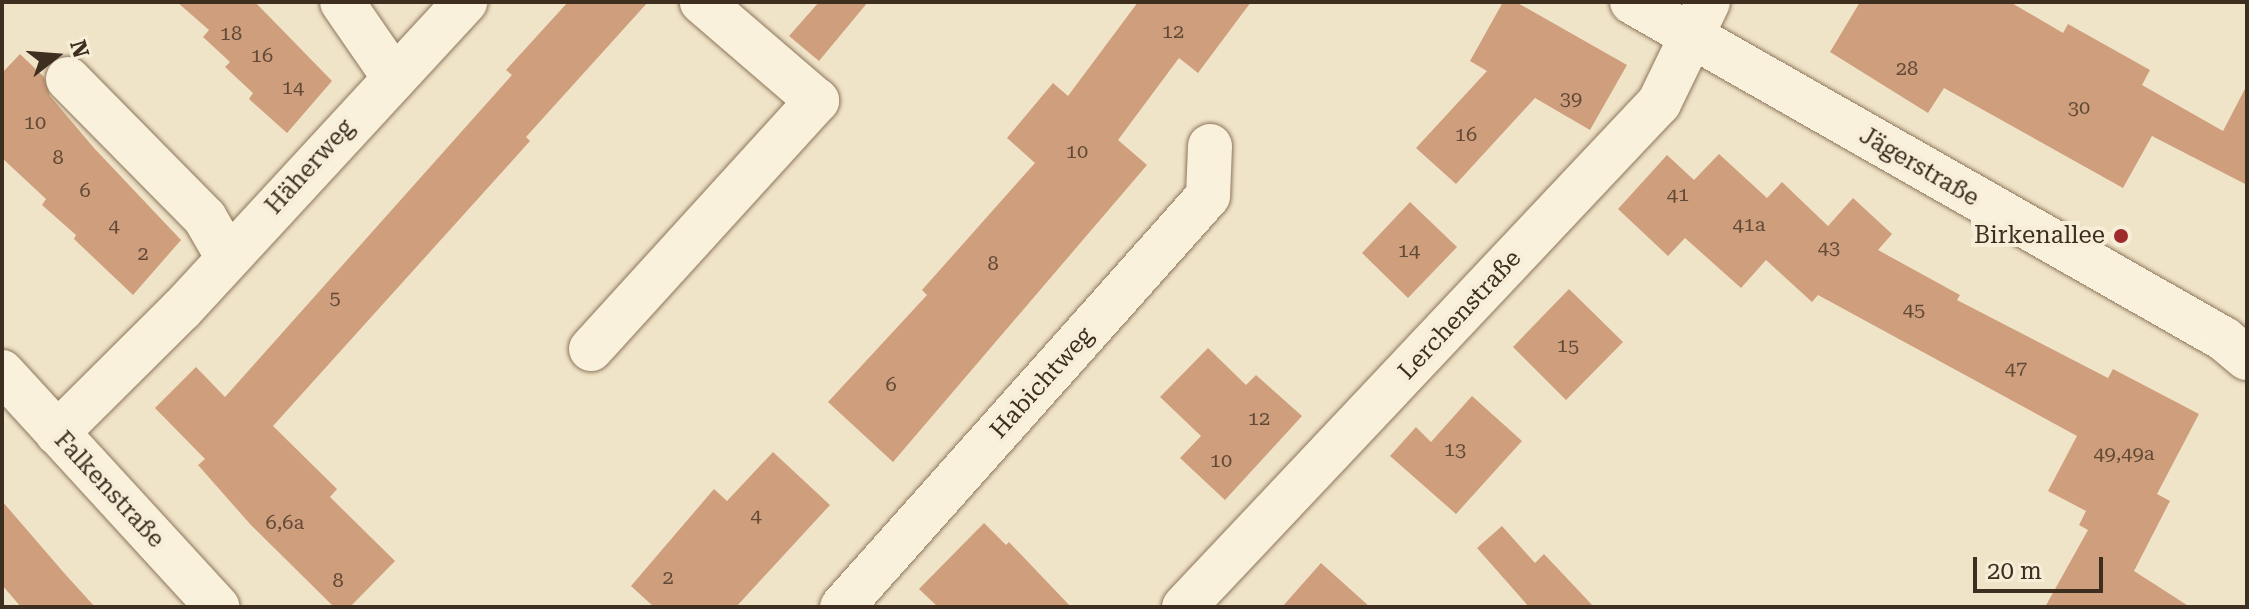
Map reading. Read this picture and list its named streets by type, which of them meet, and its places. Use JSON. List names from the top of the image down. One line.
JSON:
{"streets":{"street":["Häherweg","Jägerstraße","Lerchenstraße","Habichtweg","Falkenstraße"]},"crossings":[["Häherweg","Falkenstraße"],["Jägerstraße","Lerchenstraße"]],"places":["Birkenallee"],"house_numbers":["12","18","16","28","14","39","30","10","16","10","8","6","41","41a","4","43","14","2","8","5","45","15","47","6","12","13","49,49a","10","4","6,6a","2","8"],"scale_bar":"20 m","north":"right"}
